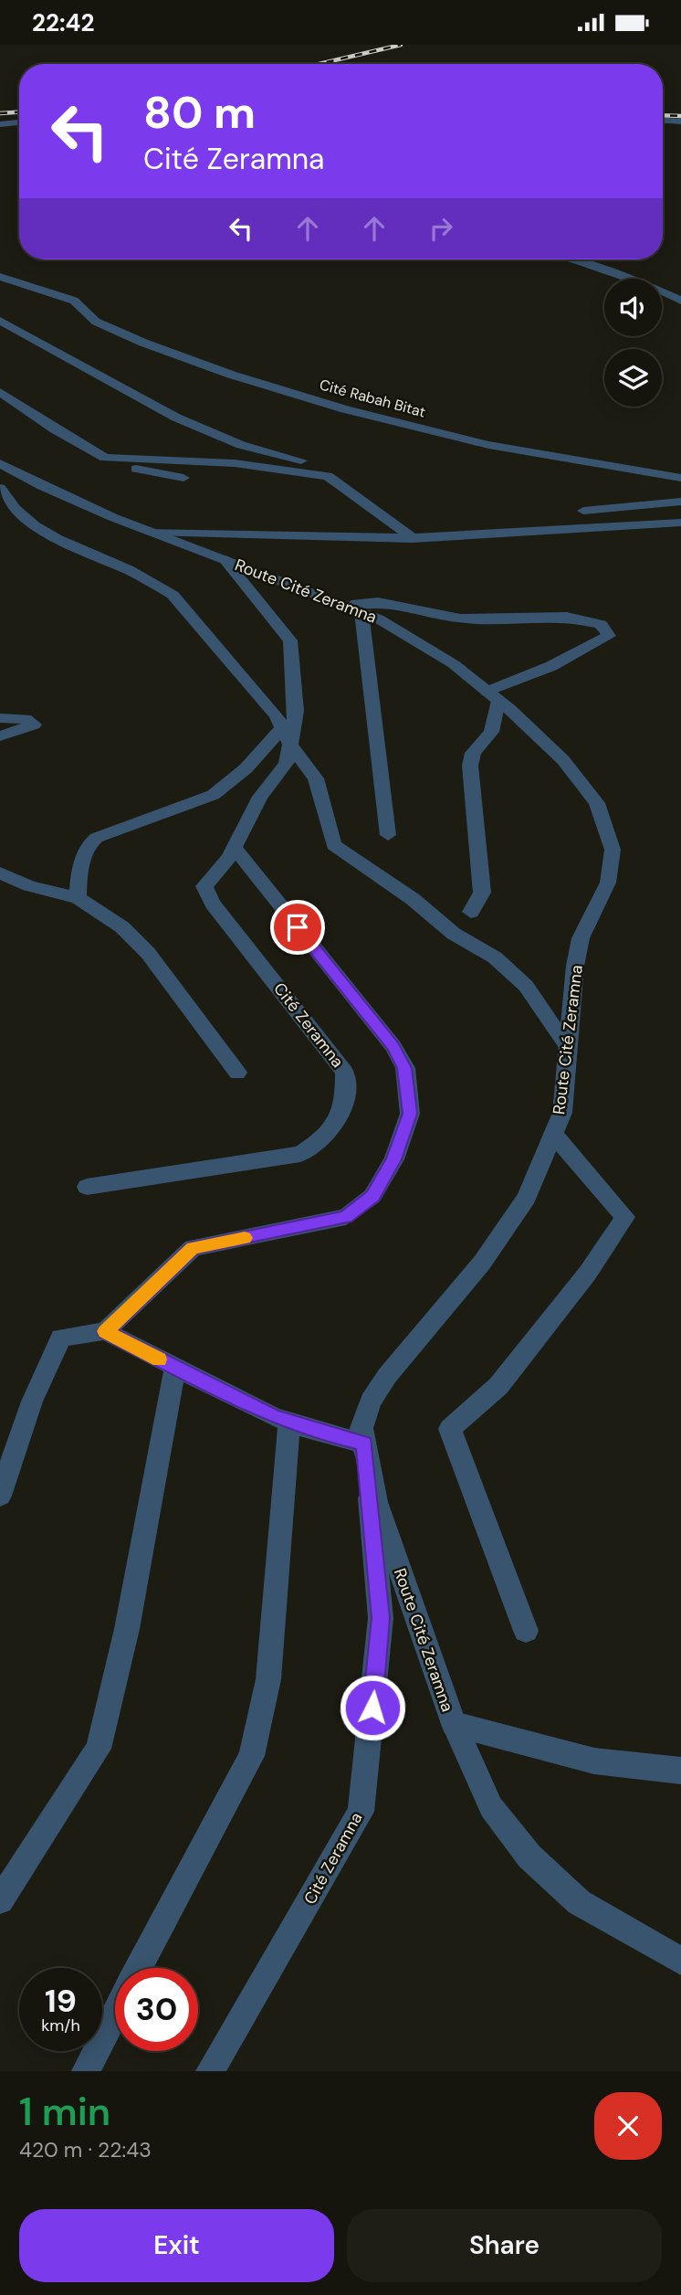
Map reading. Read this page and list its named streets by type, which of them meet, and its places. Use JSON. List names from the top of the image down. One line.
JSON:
{"streets":{"street":["Cité Rabah Bitat","Route Cité Zeramna","Cité Zeramna"]},"crossings":[["Route Cité Zeramna","Cité Zeramna"]],"page":{"status":"22:42","turn":["80 m","Cité Zeramna"],"speed":"19 km/h","limit":"30","heading":["1 min","420 m · 22:43"],"buttons":["Exit","Share"]}}
